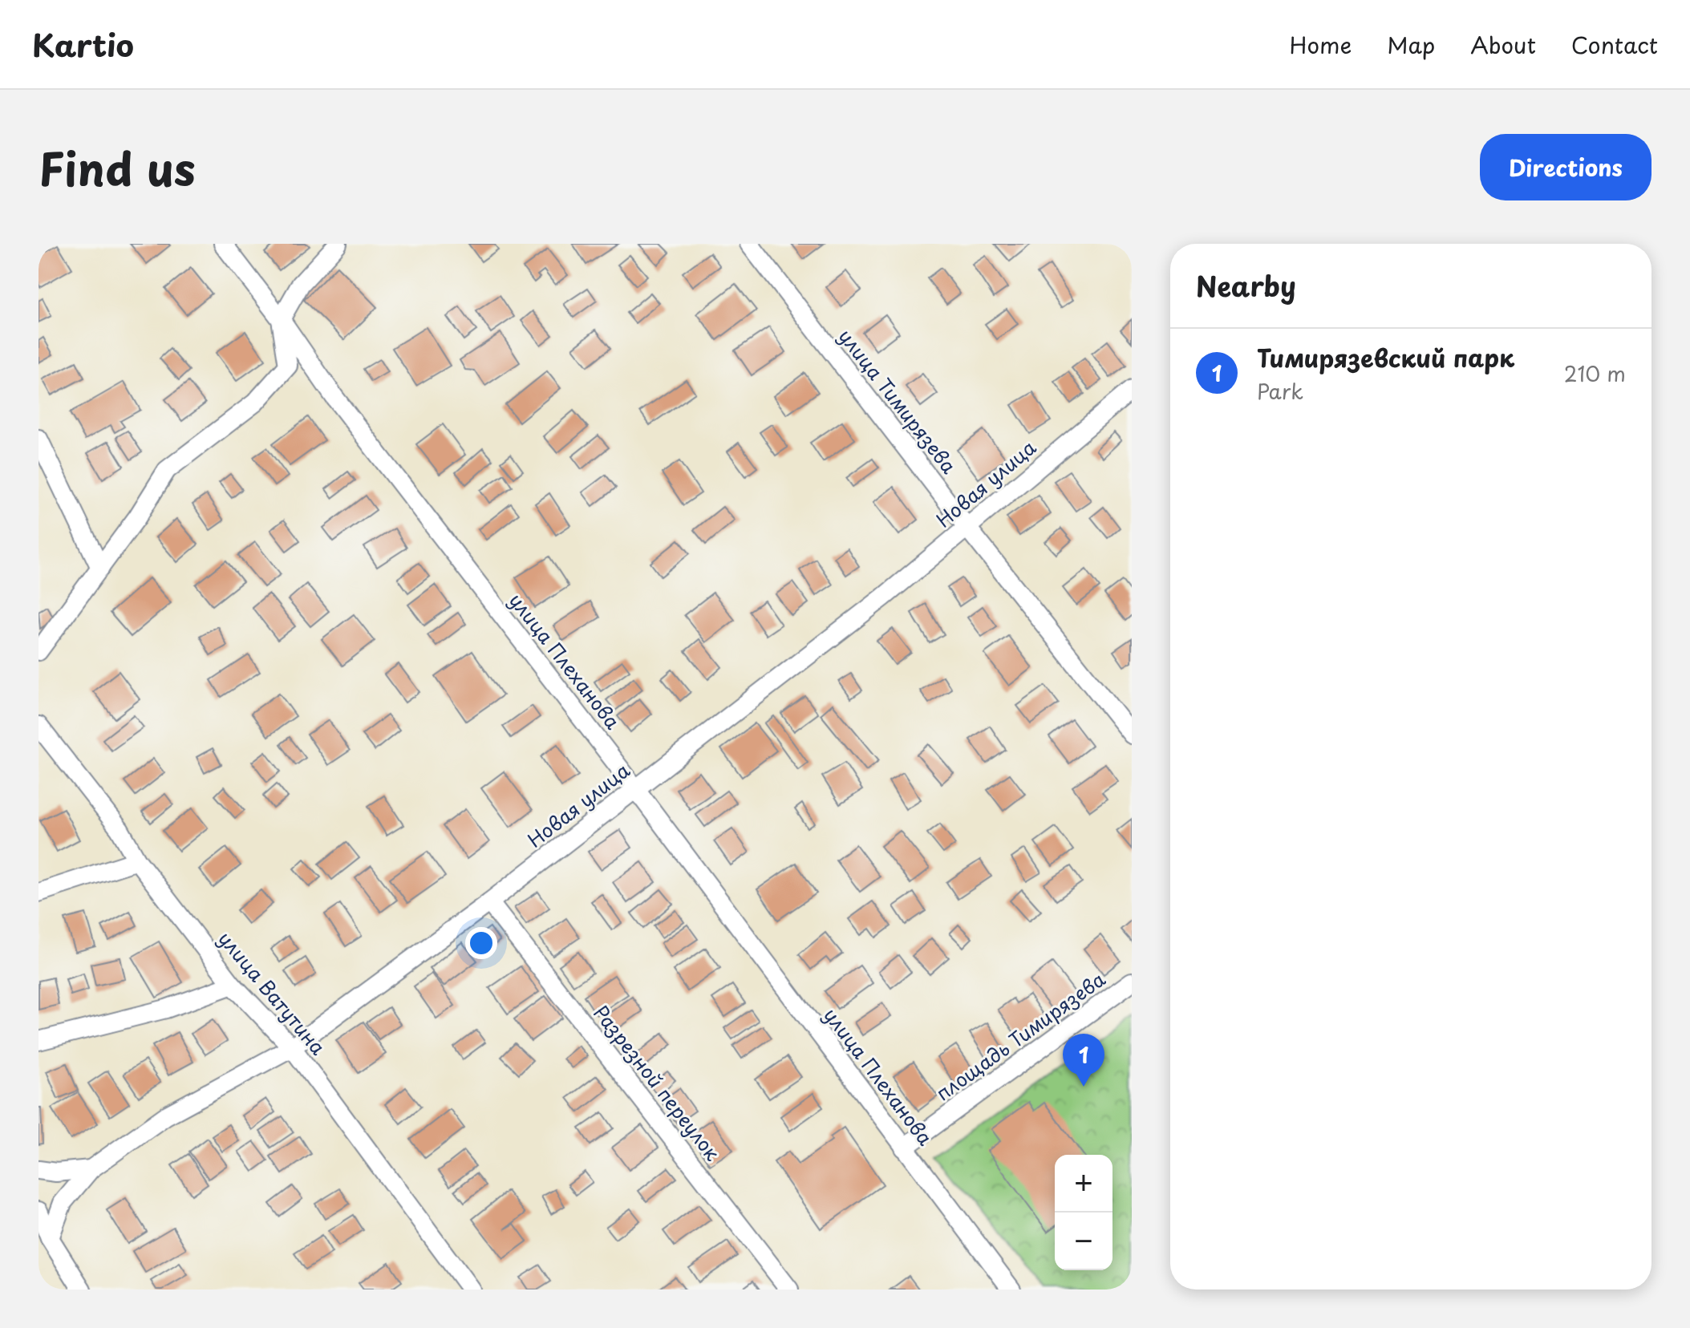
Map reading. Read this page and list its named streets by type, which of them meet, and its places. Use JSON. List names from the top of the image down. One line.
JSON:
{"streets":{"street":["улица Тимирязева","Новая улица","улица Плеханова","улица Ватутина","площадь Тимирязева","Разрезной переулок"]},"crossings":[["улица Тимирязева","Новая улица"],["Новая улица","улица Плеханова"],["Новая улица","улица Ватутина"],["Новая улица","Разрезной переулок"],["улица Плеханова","площадь Тимирязева"]],"page":{"header":"Kartio","nav":["Home","Map","About","Contact"],"title":"Find us","buttons":"Directions","heading":"Nearby","list":[{"mark":"1","name":"Тимирязевский парк","note":"Park","value":"210 m"}],"pins":"1","map_buttons":["+","−"]}}
